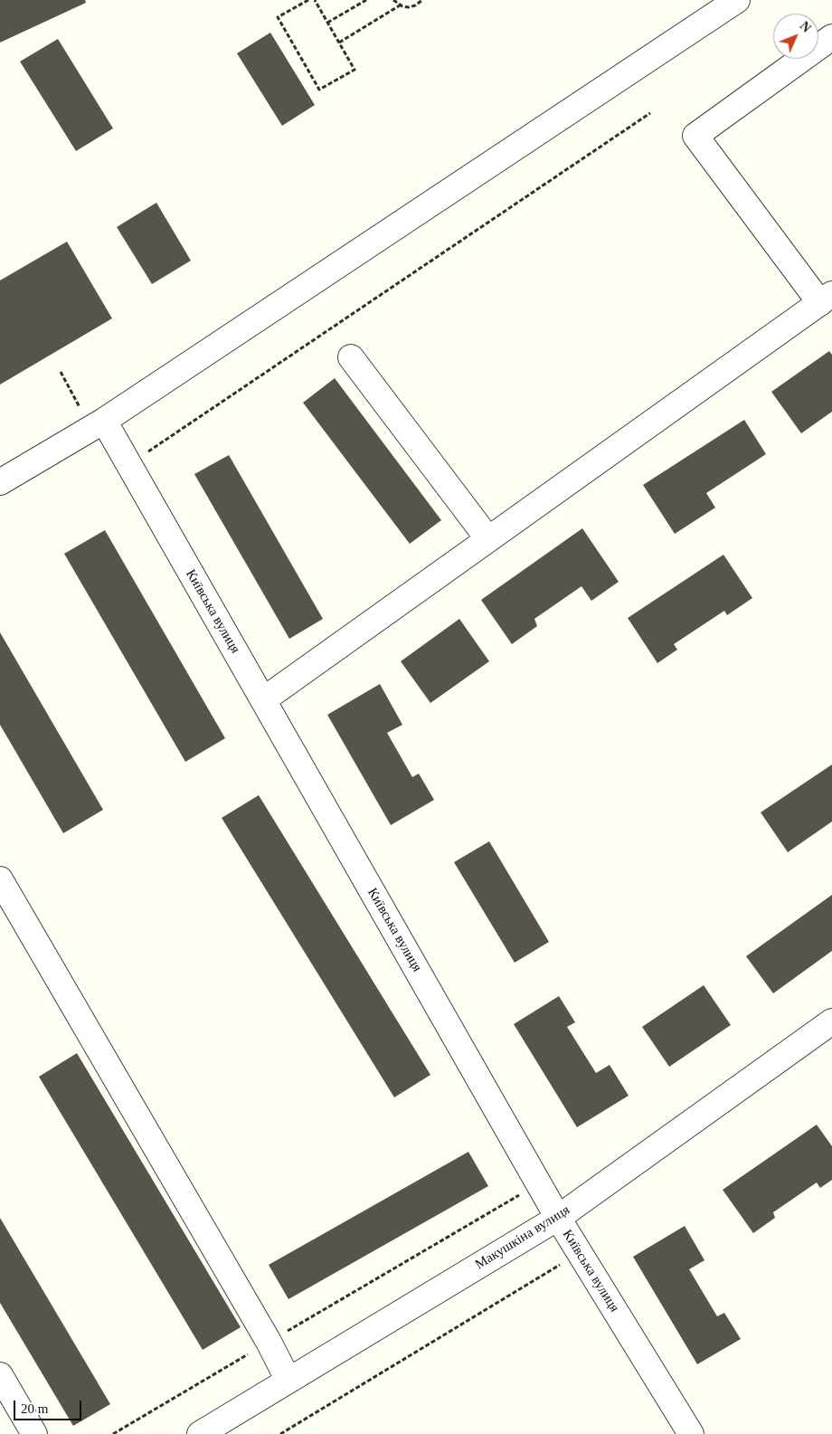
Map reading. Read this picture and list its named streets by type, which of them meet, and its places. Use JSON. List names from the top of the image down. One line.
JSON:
{"streets":{"street":["Київська вулиця","Макушкіна вулиця"]},"crossings":[["Київська вулиця","Макушкіна вулиця"]],"scale_bar":"20 m","north":"top right"}
